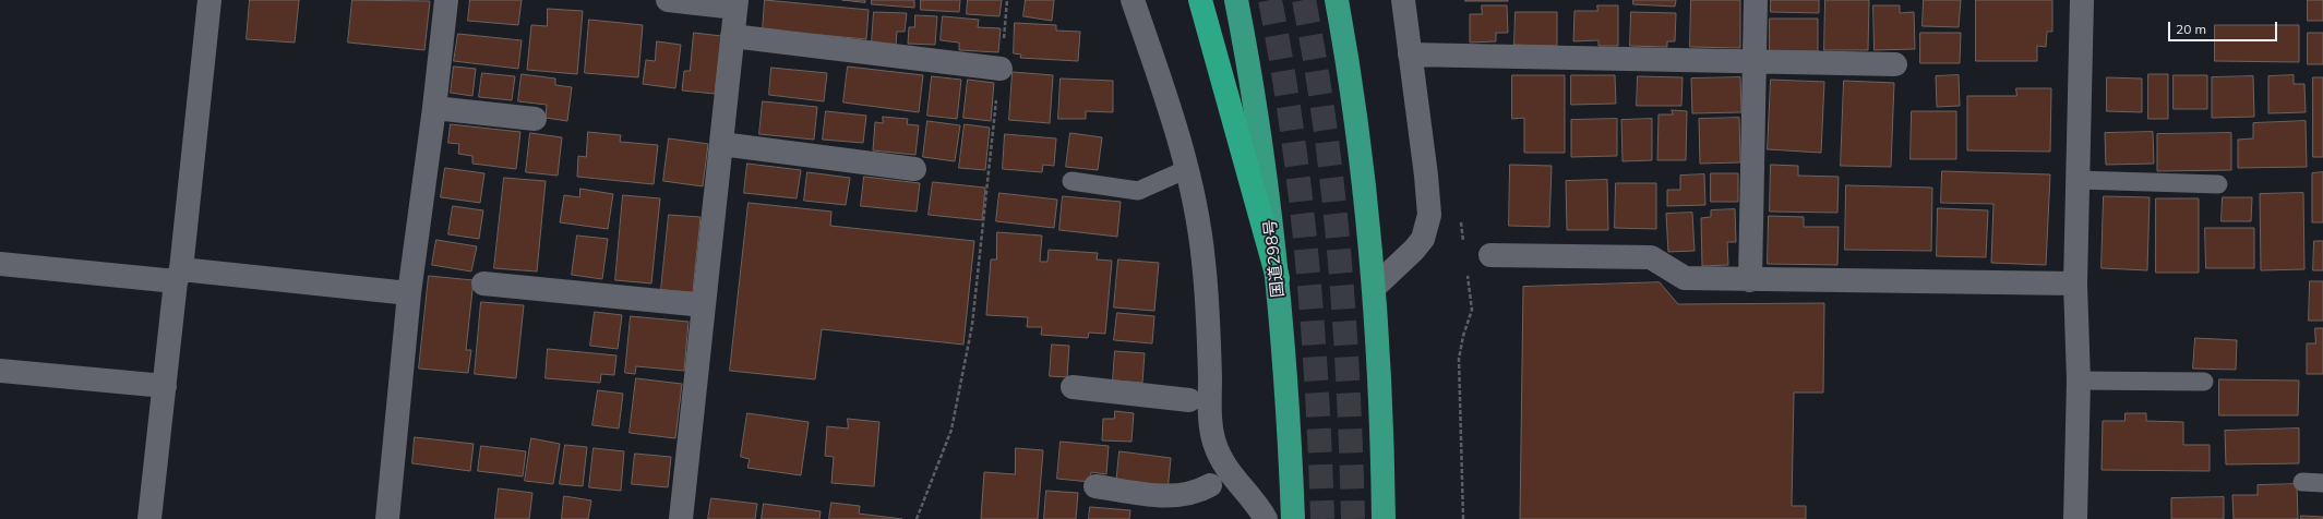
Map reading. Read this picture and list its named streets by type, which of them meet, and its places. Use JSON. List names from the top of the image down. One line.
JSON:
{"streets":{"highway":["国道298号"]},"scale_bar":"20 m"}
